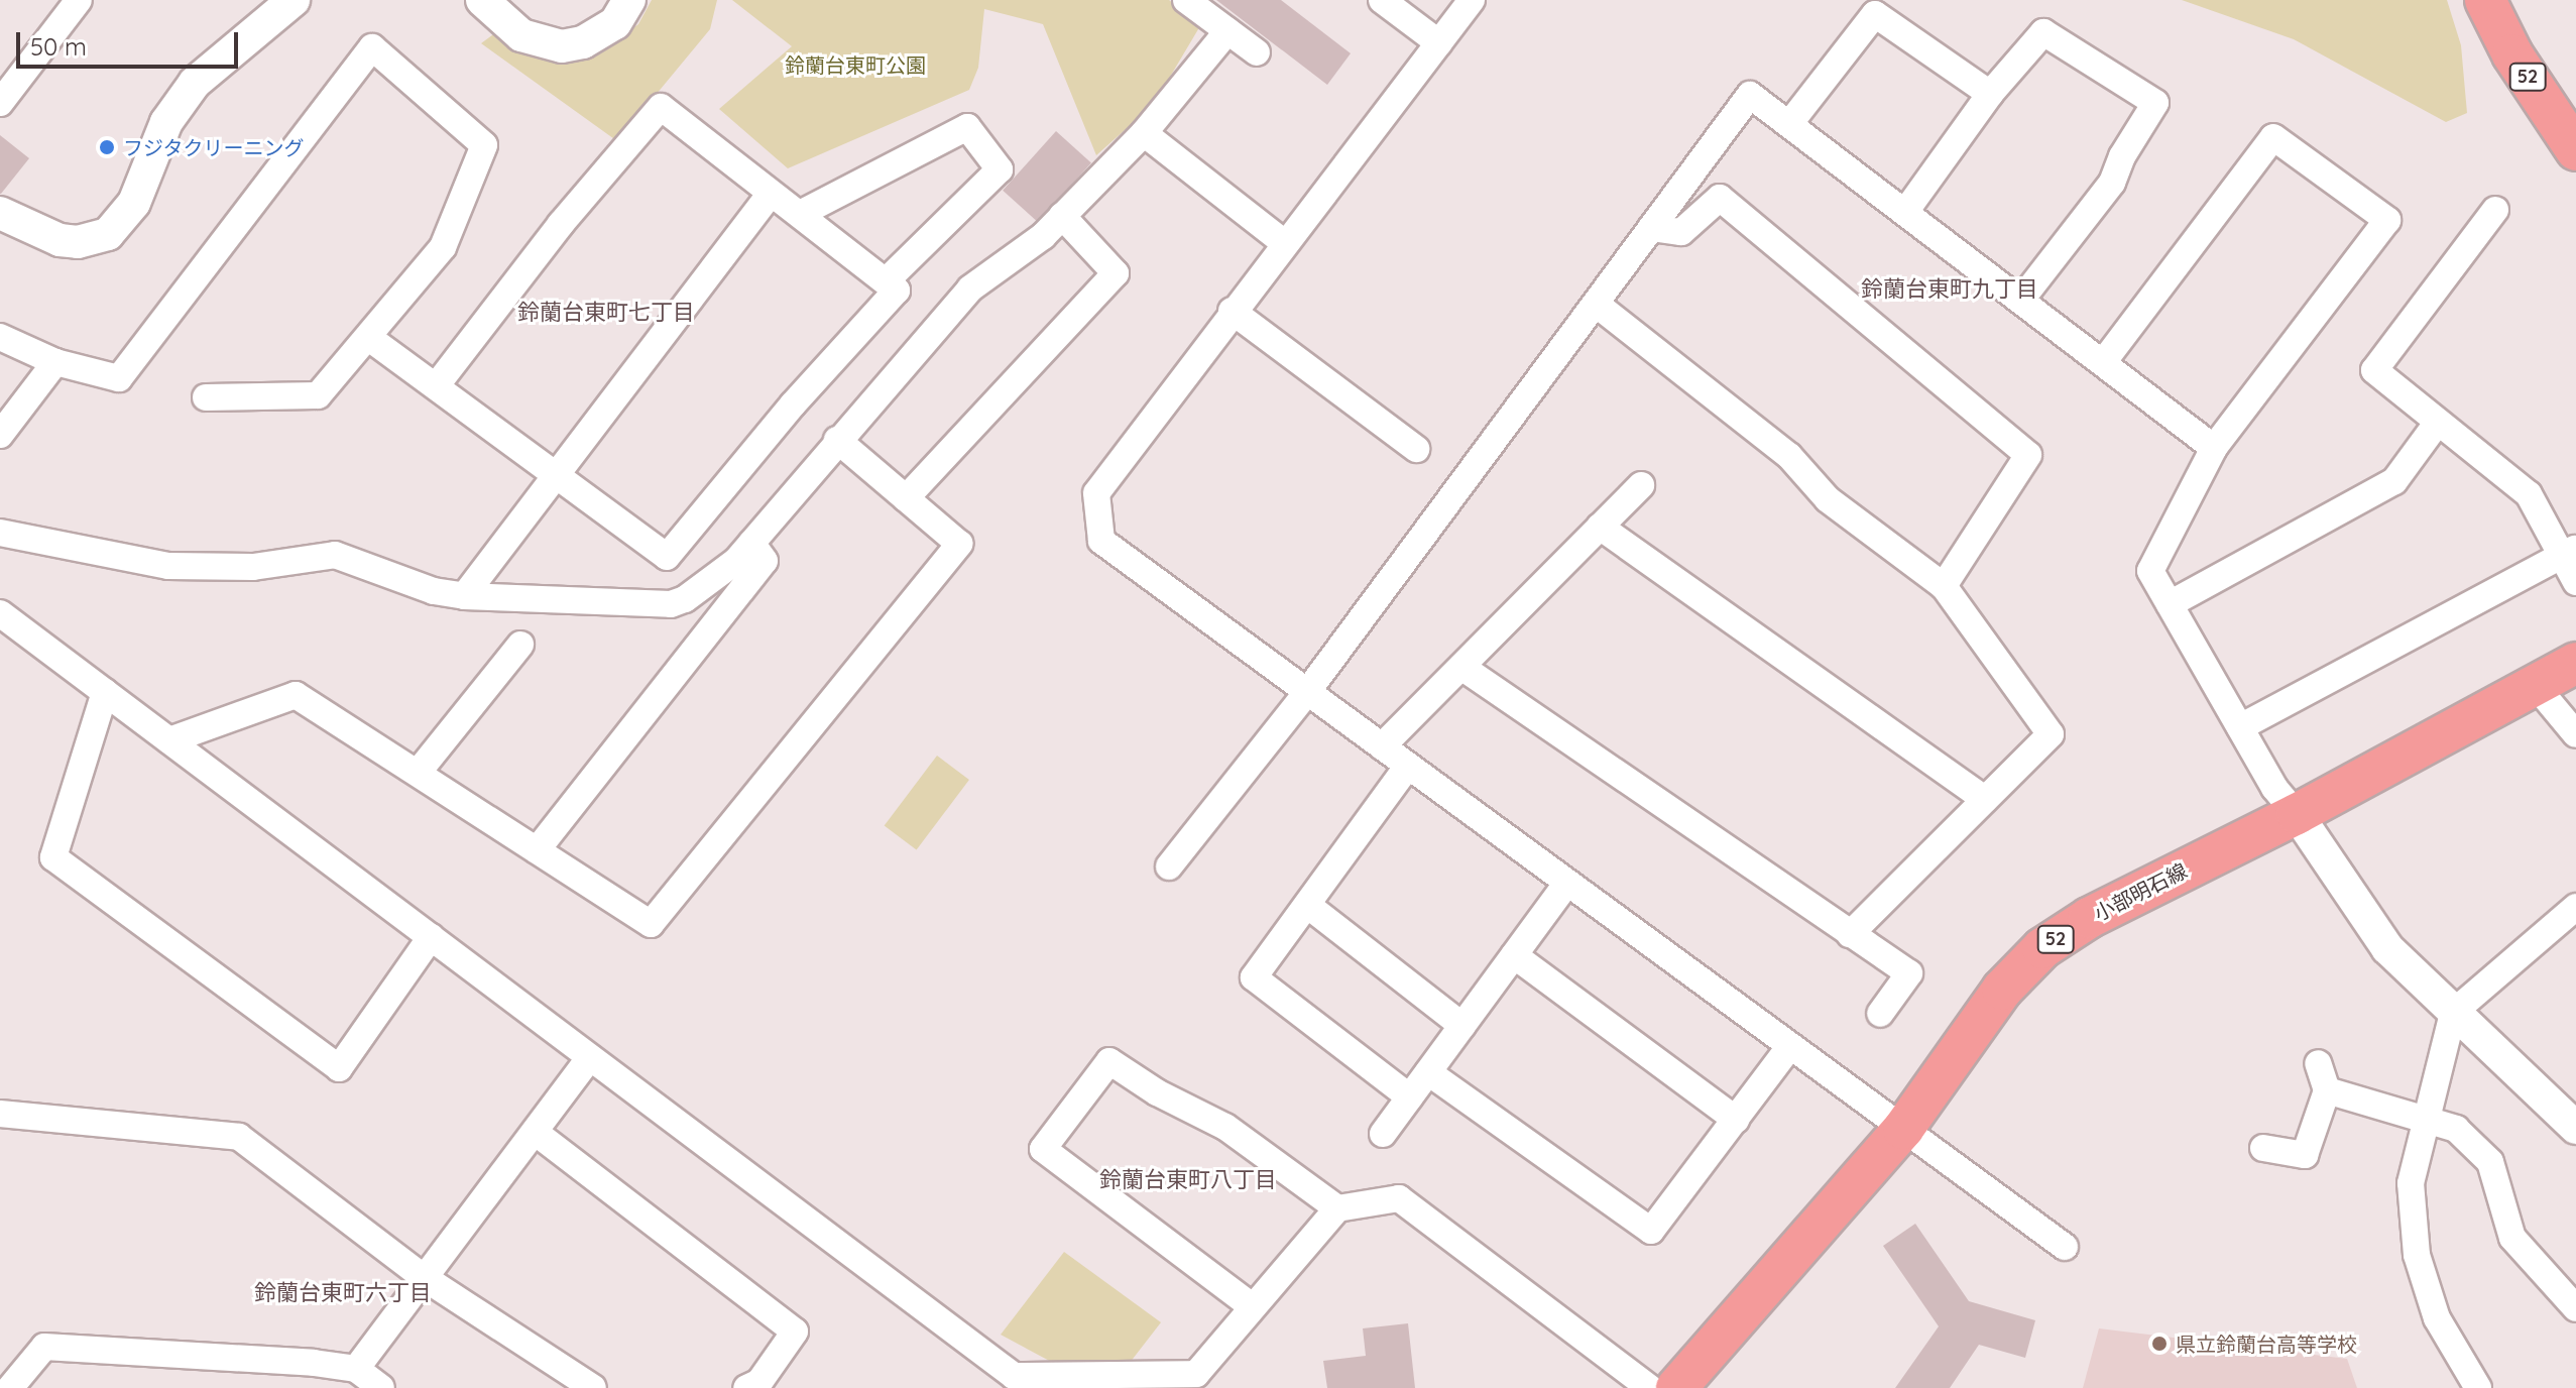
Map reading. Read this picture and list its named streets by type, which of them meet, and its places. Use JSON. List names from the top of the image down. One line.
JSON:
{"streets":{"main road":["52","小部明石線"]},"districts":["鈴蘭台東町九丁目","鈴蘭台東町七丁目","鈴蘭台東町八丁目","鈴蘭台東町六丁目"],"parks":["鈴蘭台東町公園"],"places":["フジタクリーニング","県立鈴蘭台高等学校"],"scale_bar":"50 m"}
